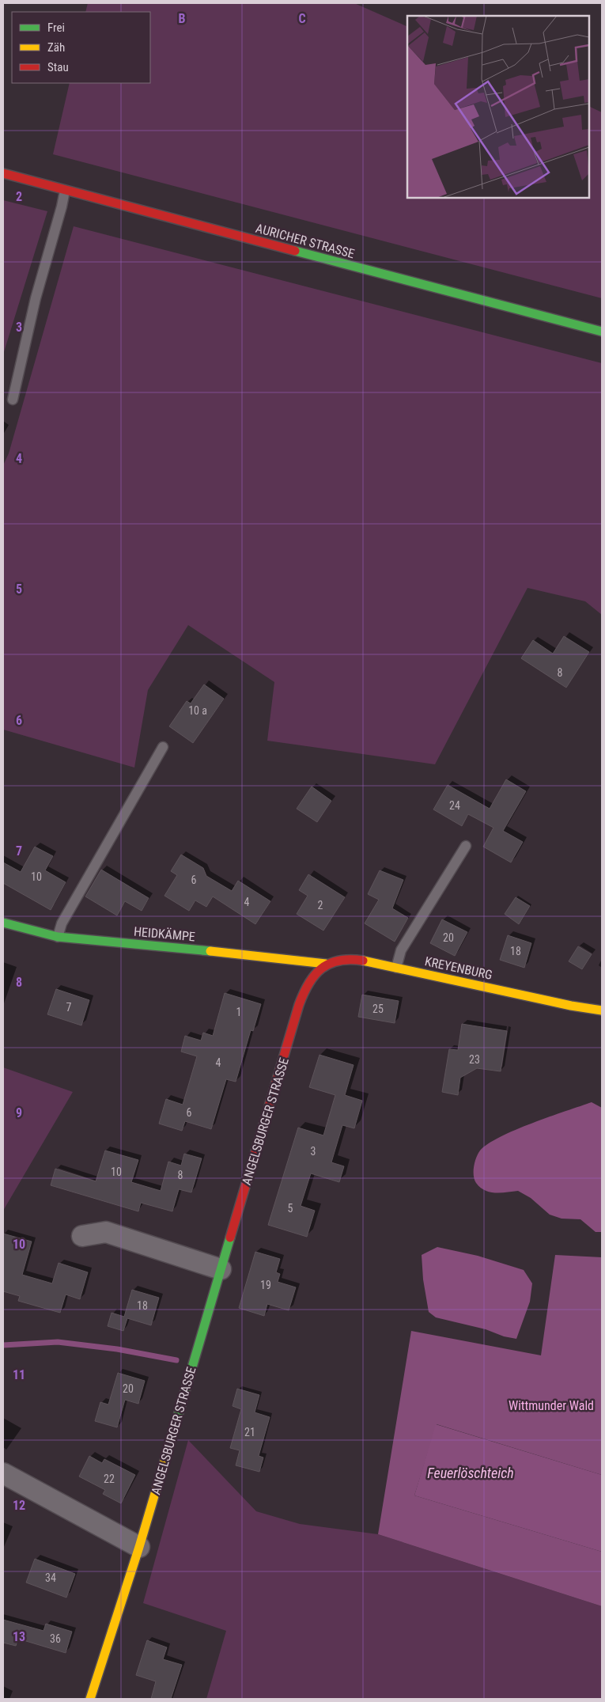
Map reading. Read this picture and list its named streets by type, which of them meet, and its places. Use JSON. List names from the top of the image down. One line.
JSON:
{"streets":{"street":["AURICHER STRASSE","HEIDKÄMPE","KREYENBURG","ANGELSBURGER STRASSE"]},"crossings":[["HEIDKÄMPE","KREYENBURG"],["HEIDKÄMPE","ANGELSBURGER STRASSE"],["KREYENBURG","ANGELSBURGER STRASSE"]],"water":["Feuerlöschteich"],"parks":["Wittmunder Wald"],"house_numbers":["8","10 a","24","10","6","4","2","20","18","7","25","1","23","4","6","3","10","8","5","19","18","20","21","22","34","36"],"legend":["Frei","Zäh","Stau"],"grid":{"columns":["B","C"],"rows":["2","3","4","5","6","7","8","9","10","11","12","13"]}}
